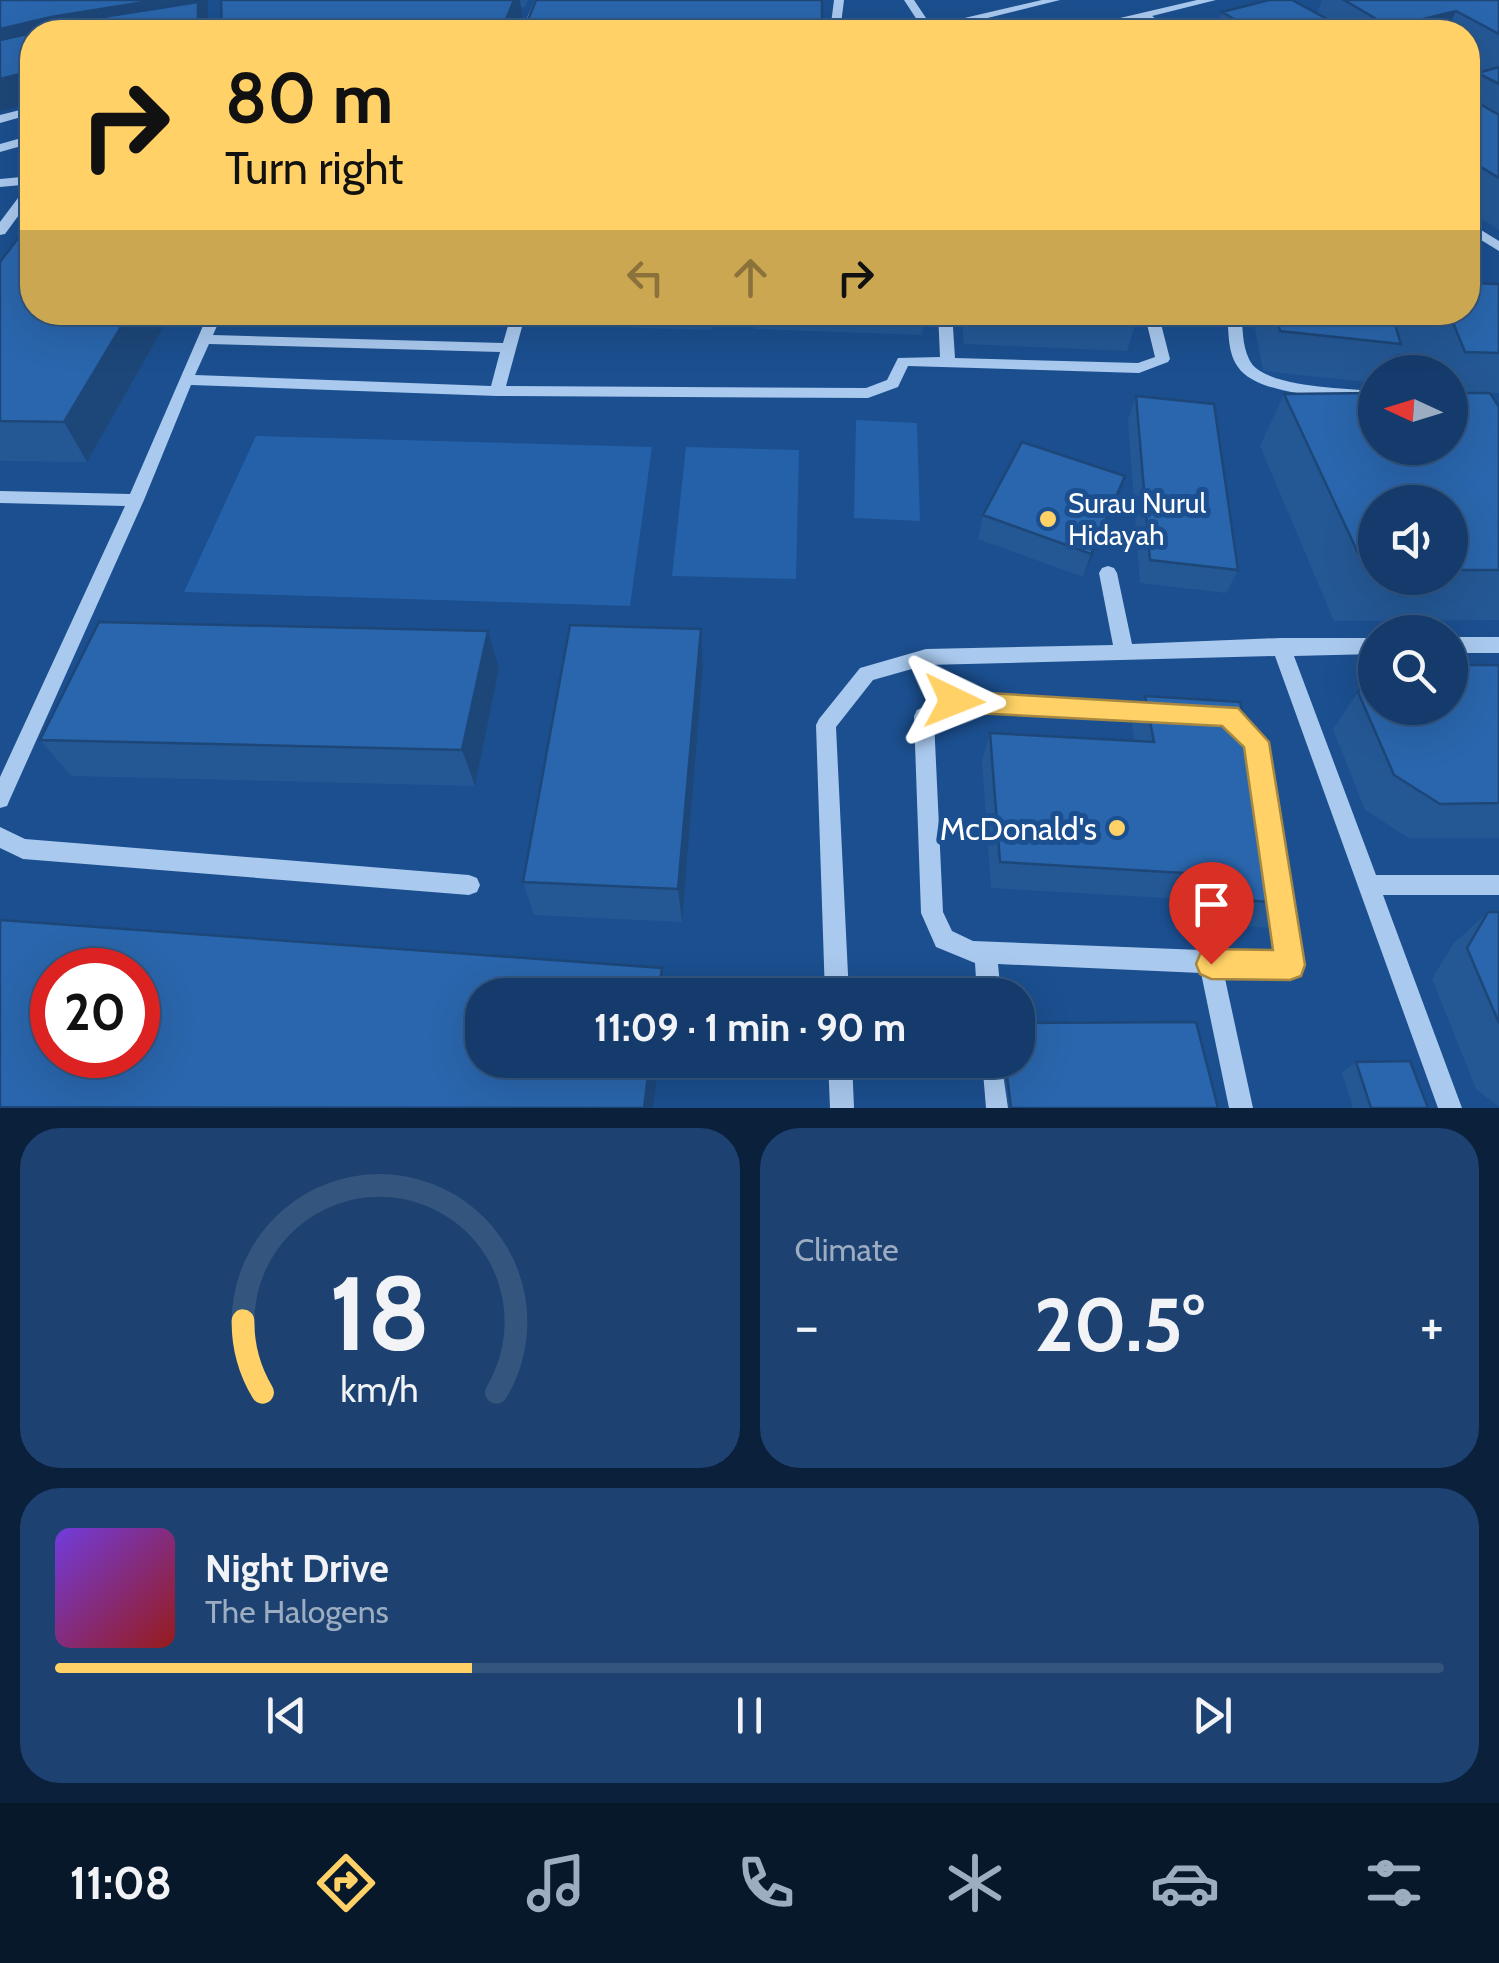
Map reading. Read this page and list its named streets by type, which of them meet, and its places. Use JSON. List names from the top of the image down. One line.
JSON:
{"places":["Surau Nurul Hidayah","McDonald's"],"north":"left","page":{"turn":["80 m","Turn right"],"limit":"20","trip":"11:09 · 1 min · 90 m","tile":"Climate","heat":["−","20.5°","+"],"song":["Night Drive","The Halogens"],"tabs":"11:08","gauge":["18","km/h"]}}
